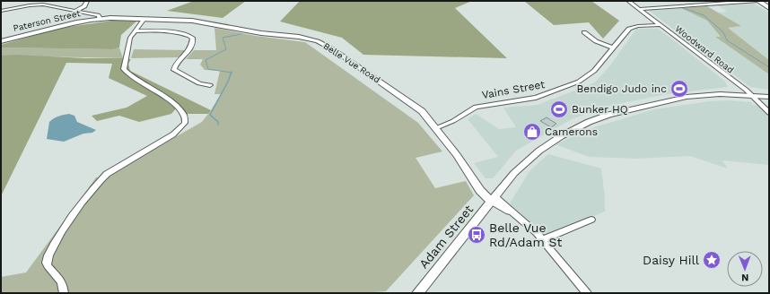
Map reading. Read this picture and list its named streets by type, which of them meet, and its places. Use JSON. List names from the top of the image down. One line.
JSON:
{"streets":{"street":["Paterson Street","Woodward Road","Belle Vue Road","Vains Street","Adam Street"]},"crossings":[["Paterson Street","Belle Vue Road"],["Woodward Road","Vains Street"],["Woodward Road","Adam Street"],["Belle Vue Road","Vains Street"],["Belle Vue Road","Adam Street"]],"places":{"sports":["Bendigo Judo inc","Bunker HQ"],"shop":["Camerons"],"bus stop":["Belle Vue Rd/Adam St"],"place":["Daisy Hill"]},"north":"bottom"}
